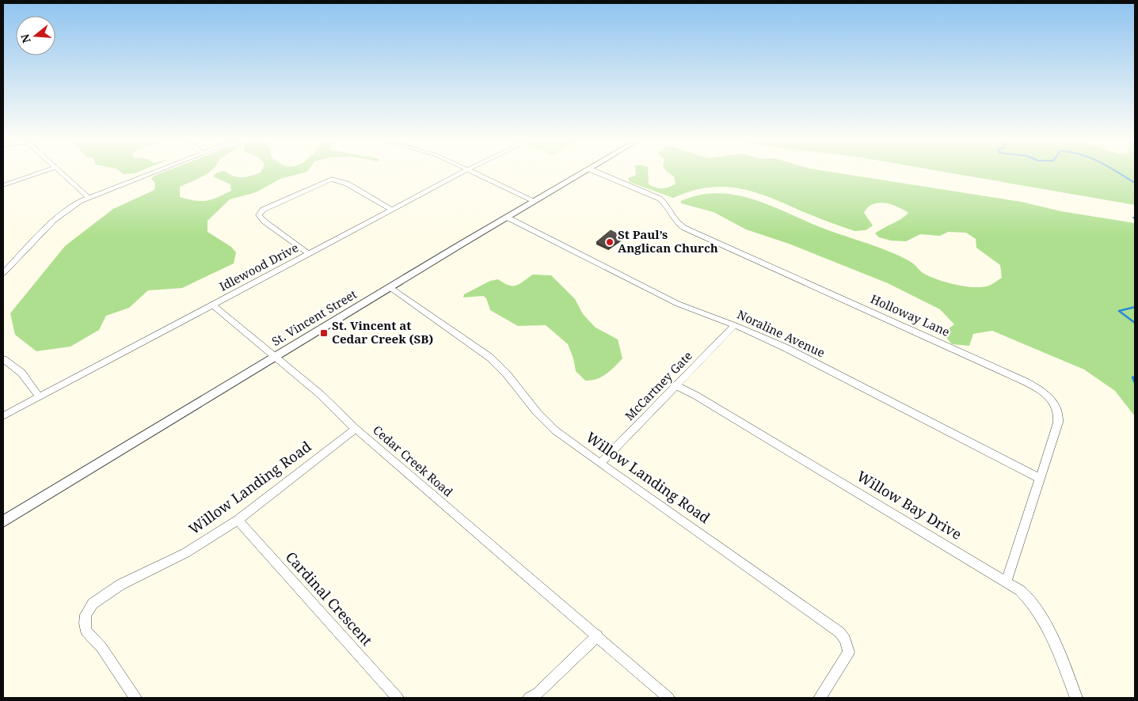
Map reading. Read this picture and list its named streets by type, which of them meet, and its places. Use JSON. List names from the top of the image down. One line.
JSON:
{"streets":{"street":["Idlewood Drive","Holloway Lane","St. Vincent Street","Noraline Avenue","McCartney Gate","Cedar Creek Road","Willow Landing Road","Willow Bay Drive","Cardinal Crescent"]},"crossings":[["Idlewood Drive","Cedar Creek Road"],["Holloway Lane","Noraline Avenue"],["Holloway Lane","Willow Bay Drive"],["St. Vincent Street","Noraline Avenue"],["St. Vincent Street","Cedar Creek Road"],["St. Vincent Street","Willow Landing Road"],["Noraline Avenue","McCartney Gate"],["McCartney Gate","Willow Landing Road"],["McCartney Gate","Willow Bay Drive"],["Cedar Creek Road","Willow Landing Road"],["Willow Landing Road","Cardinal Crescent"]],"places":{"other":["St Paul’s Anglican Church"],"transit":["St. Vincent at Cedar Creek (SB)"]},"north":"left"}
